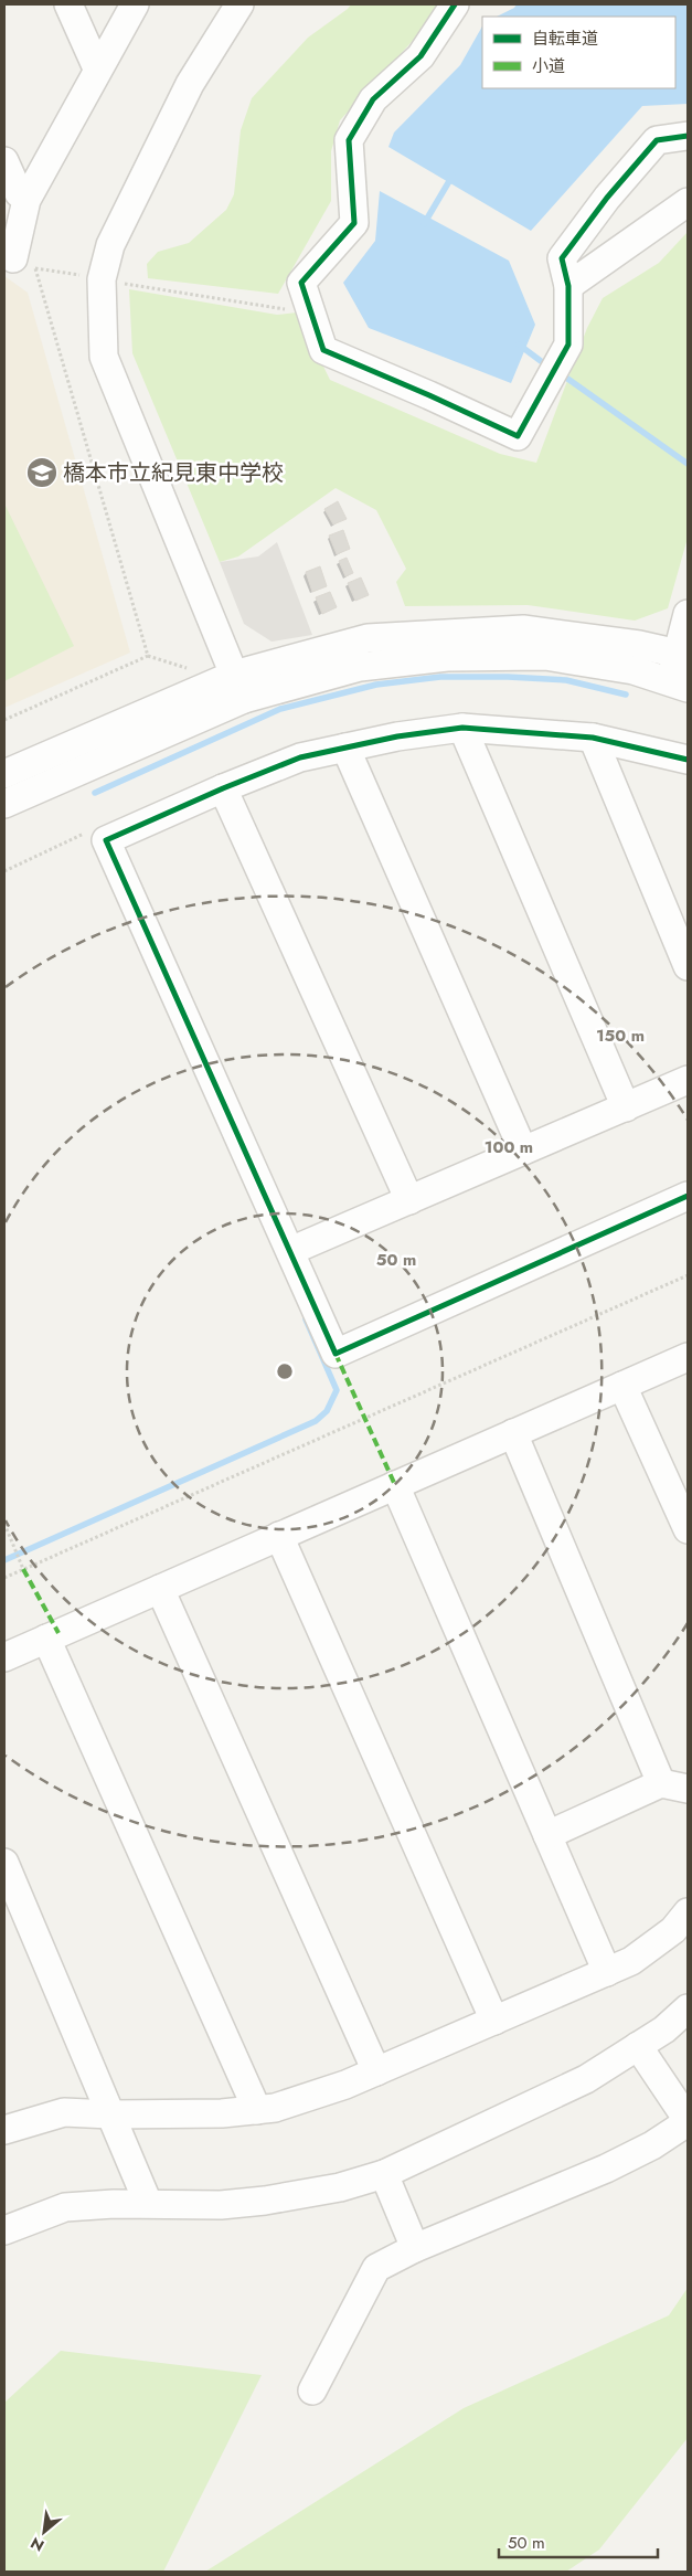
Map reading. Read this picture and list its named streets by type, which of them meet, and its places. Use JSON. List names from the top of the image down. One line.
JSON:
{"places":{"school or university":["橋本市立紀見東中学校"]},"legend":["自転車道","小道"],"scale_bar":"50 m","north":"bottom left","rings":["150 m","100 m","50 m"]}
